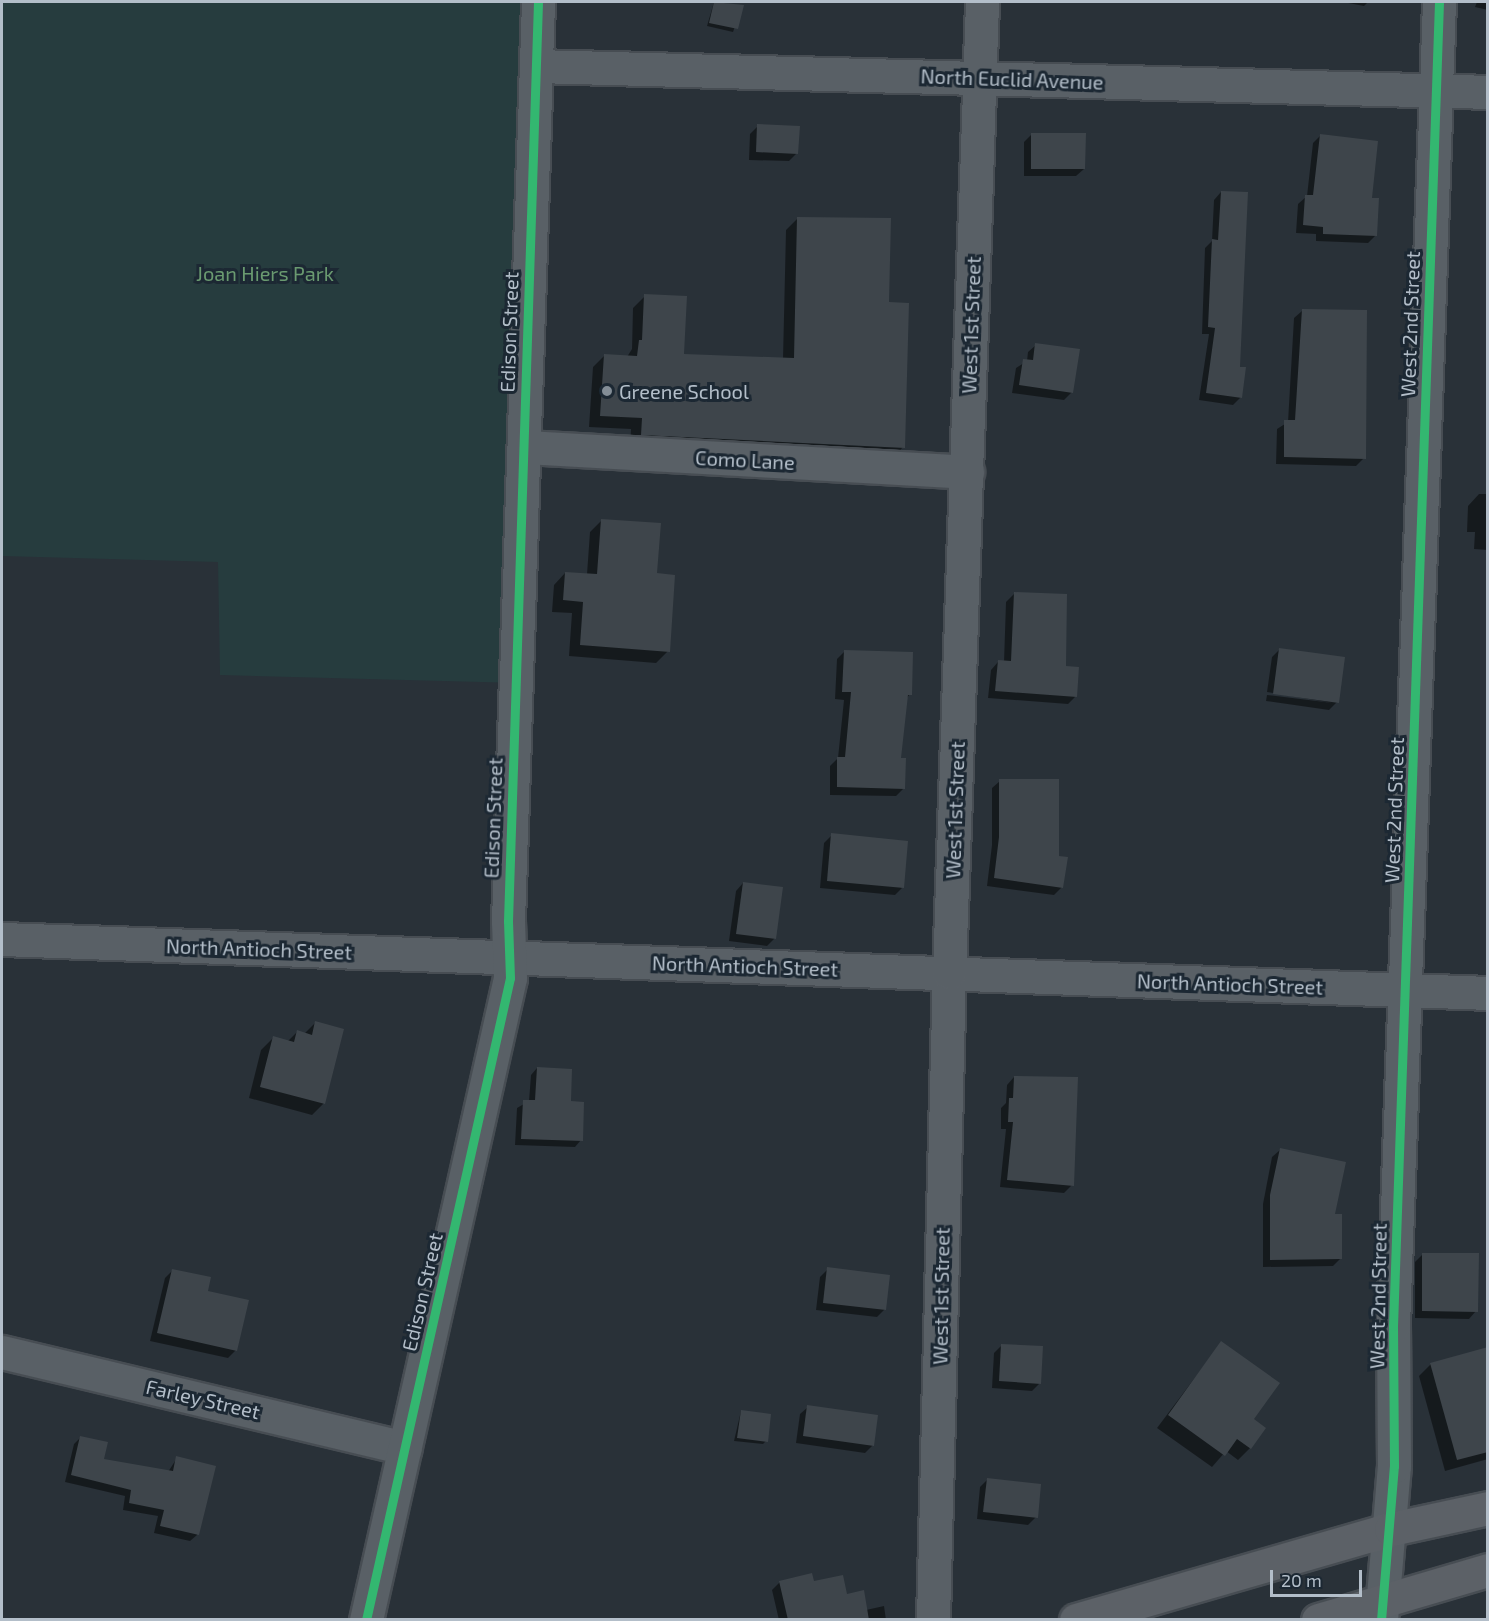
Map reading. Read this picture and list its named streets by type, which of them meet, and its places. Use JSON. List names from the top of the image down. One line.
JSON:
{"streets":{"street":["North Euclid Avenue","West 2nd Street","West 1st Street","Edison Street","Como Lane","North Antioch Street","Farley Street"]},"crossings":[["North Euclid Avenue","West 2nd Street"],["North Euclid Avenue","West 1st Street"],["North Euclid Avenue","Edison Street"],["West 2nd Street","North Antioch Street"],["West 1st Street","Como Lane"],["West 1st Street","North Antioch Street"],["Edison Street","Como Lane"],["Edison Street","North Antioch Street"],["Edison Street","Farley Street"]],"parks":["Joan Hiers Park"],"places":["Greene School"],"scale_bar":"20 m"}
